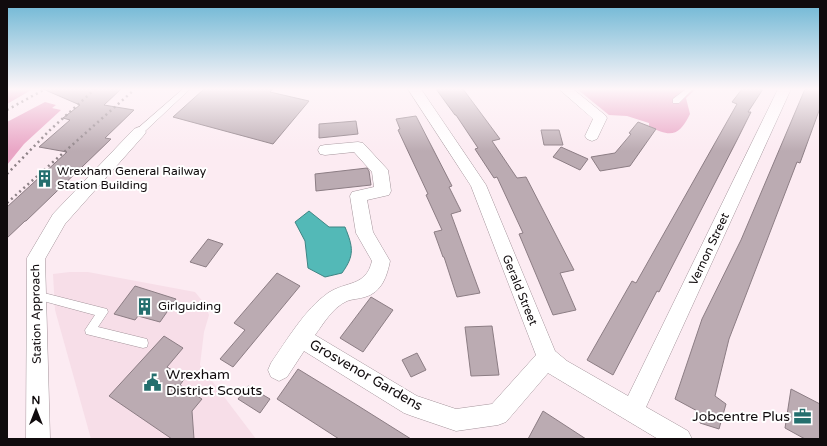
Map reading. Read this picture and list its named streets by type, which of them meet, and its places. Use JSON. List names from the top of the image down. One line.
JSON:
{"streets":{"street":["Vernon Street","Gerald Street","Station Approach","Grosvenor Gardens"]},"crossings":[["Gerald Street","Grosvenor Gardens"]],"places":{"building":["Wrexham General Railway Station Building","Girlguiding"],"public building":["Wrexham District Scouts"],"office":["Jobcentre Plus"]},"north":"top"}
